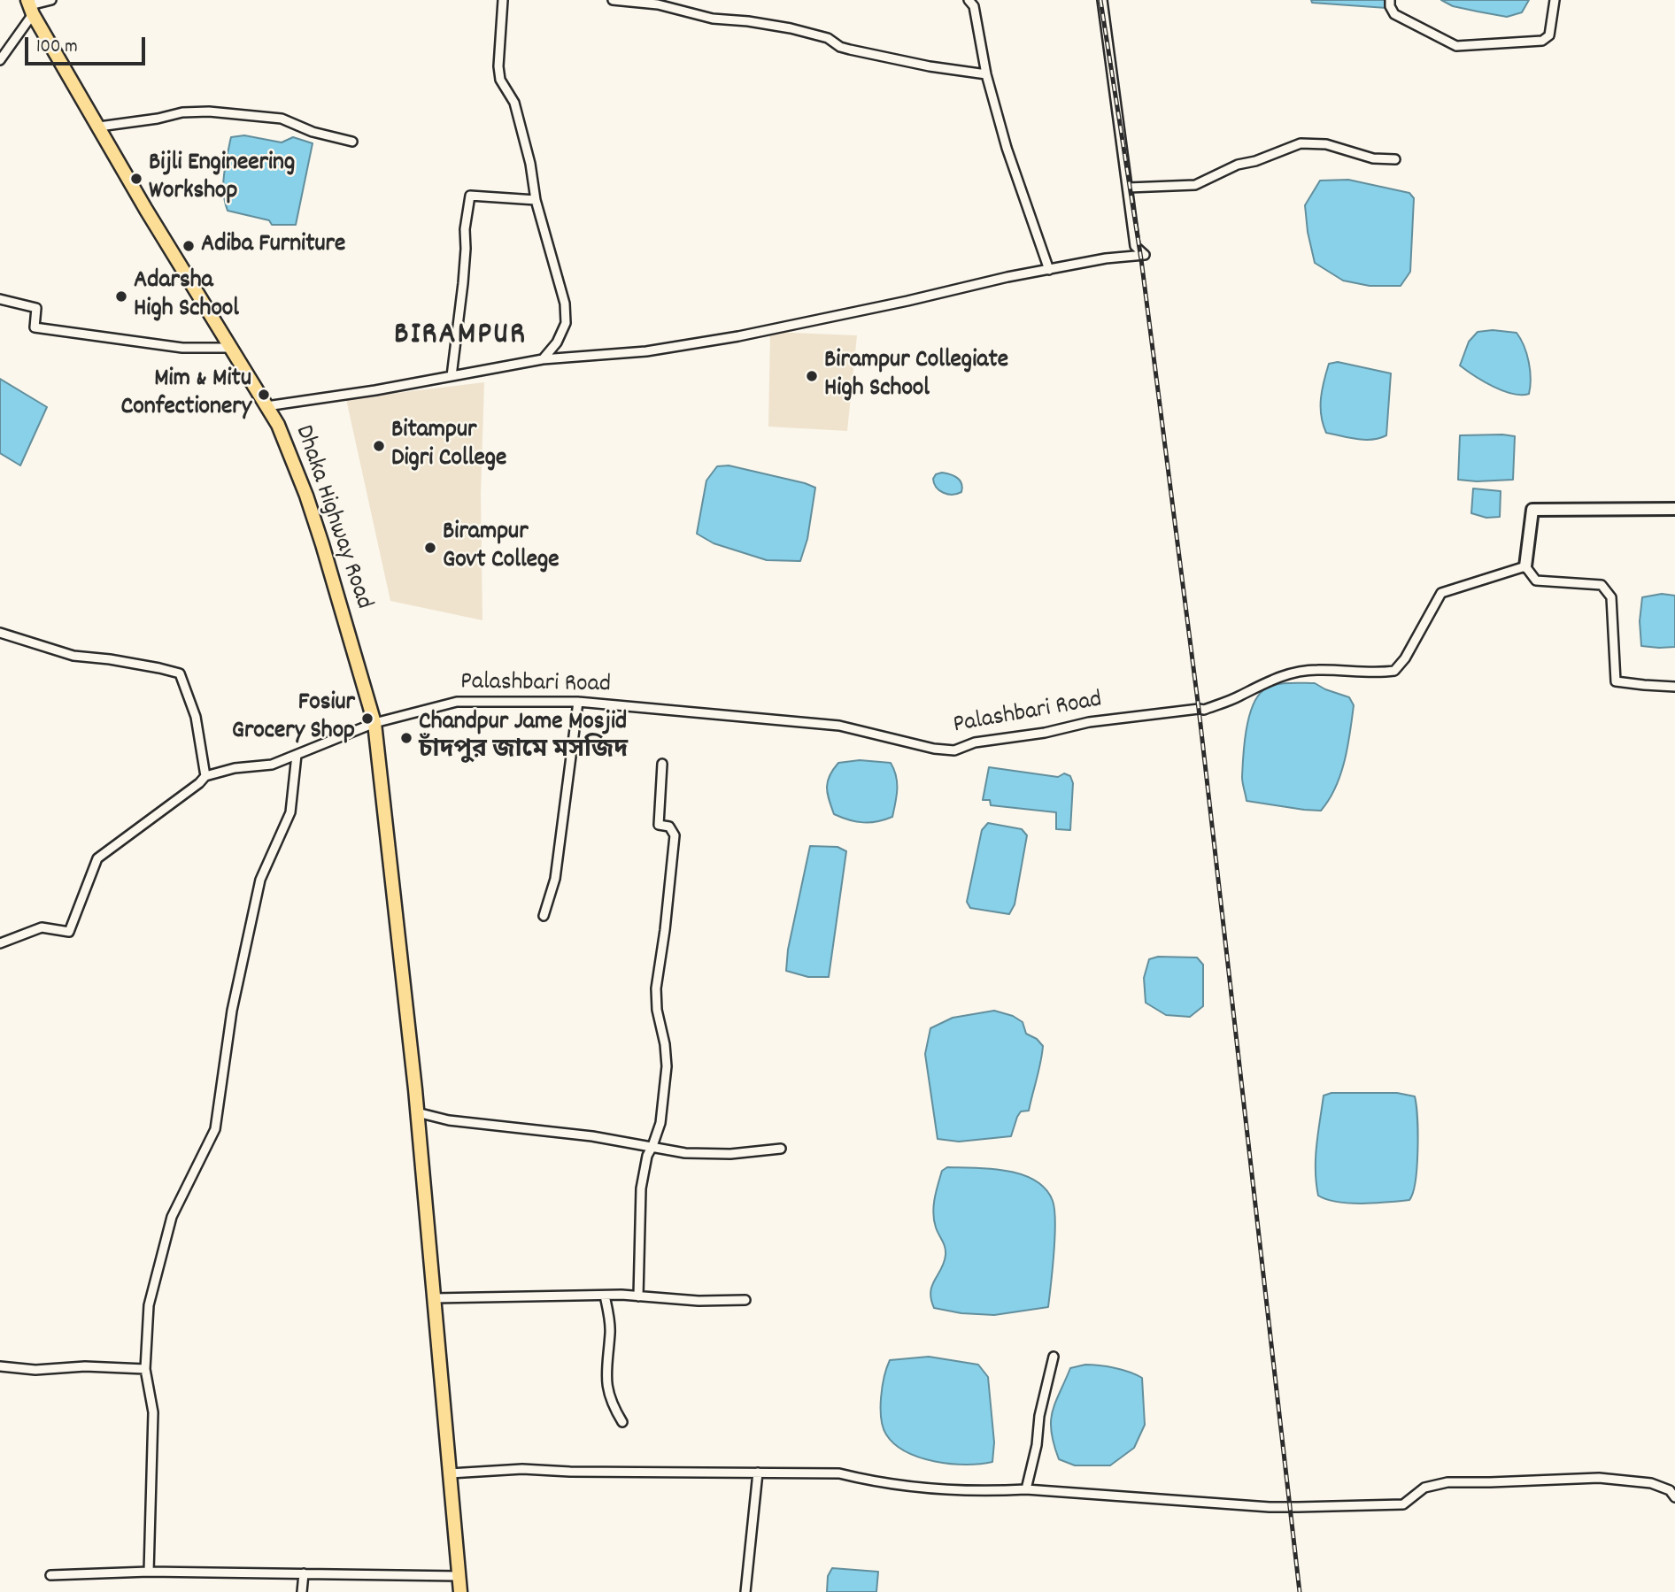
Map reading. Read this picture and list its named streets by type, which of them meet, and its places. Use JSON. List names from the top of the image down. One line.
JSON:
{"streets":{"main road":["Dhaka Highway Road"],"street":["Palashbari Road"]},"crossings":[["Dhaka Highway Road","Palashbari Road"]],"districts":["BIRAMPUR"],"places":["Bijli Engineering Workshop","Adiba Furniture","Adarsha High School","Birampur Collegiate High School","Mim & Mitu Confectionery","Bitampur Digri College","Birampur Govt College","Fosiur Grocery Shop","Chandpur Jame Mosjid চাঁদপুর জামে মসজিদ"],"scale_bar":"100 m"}
